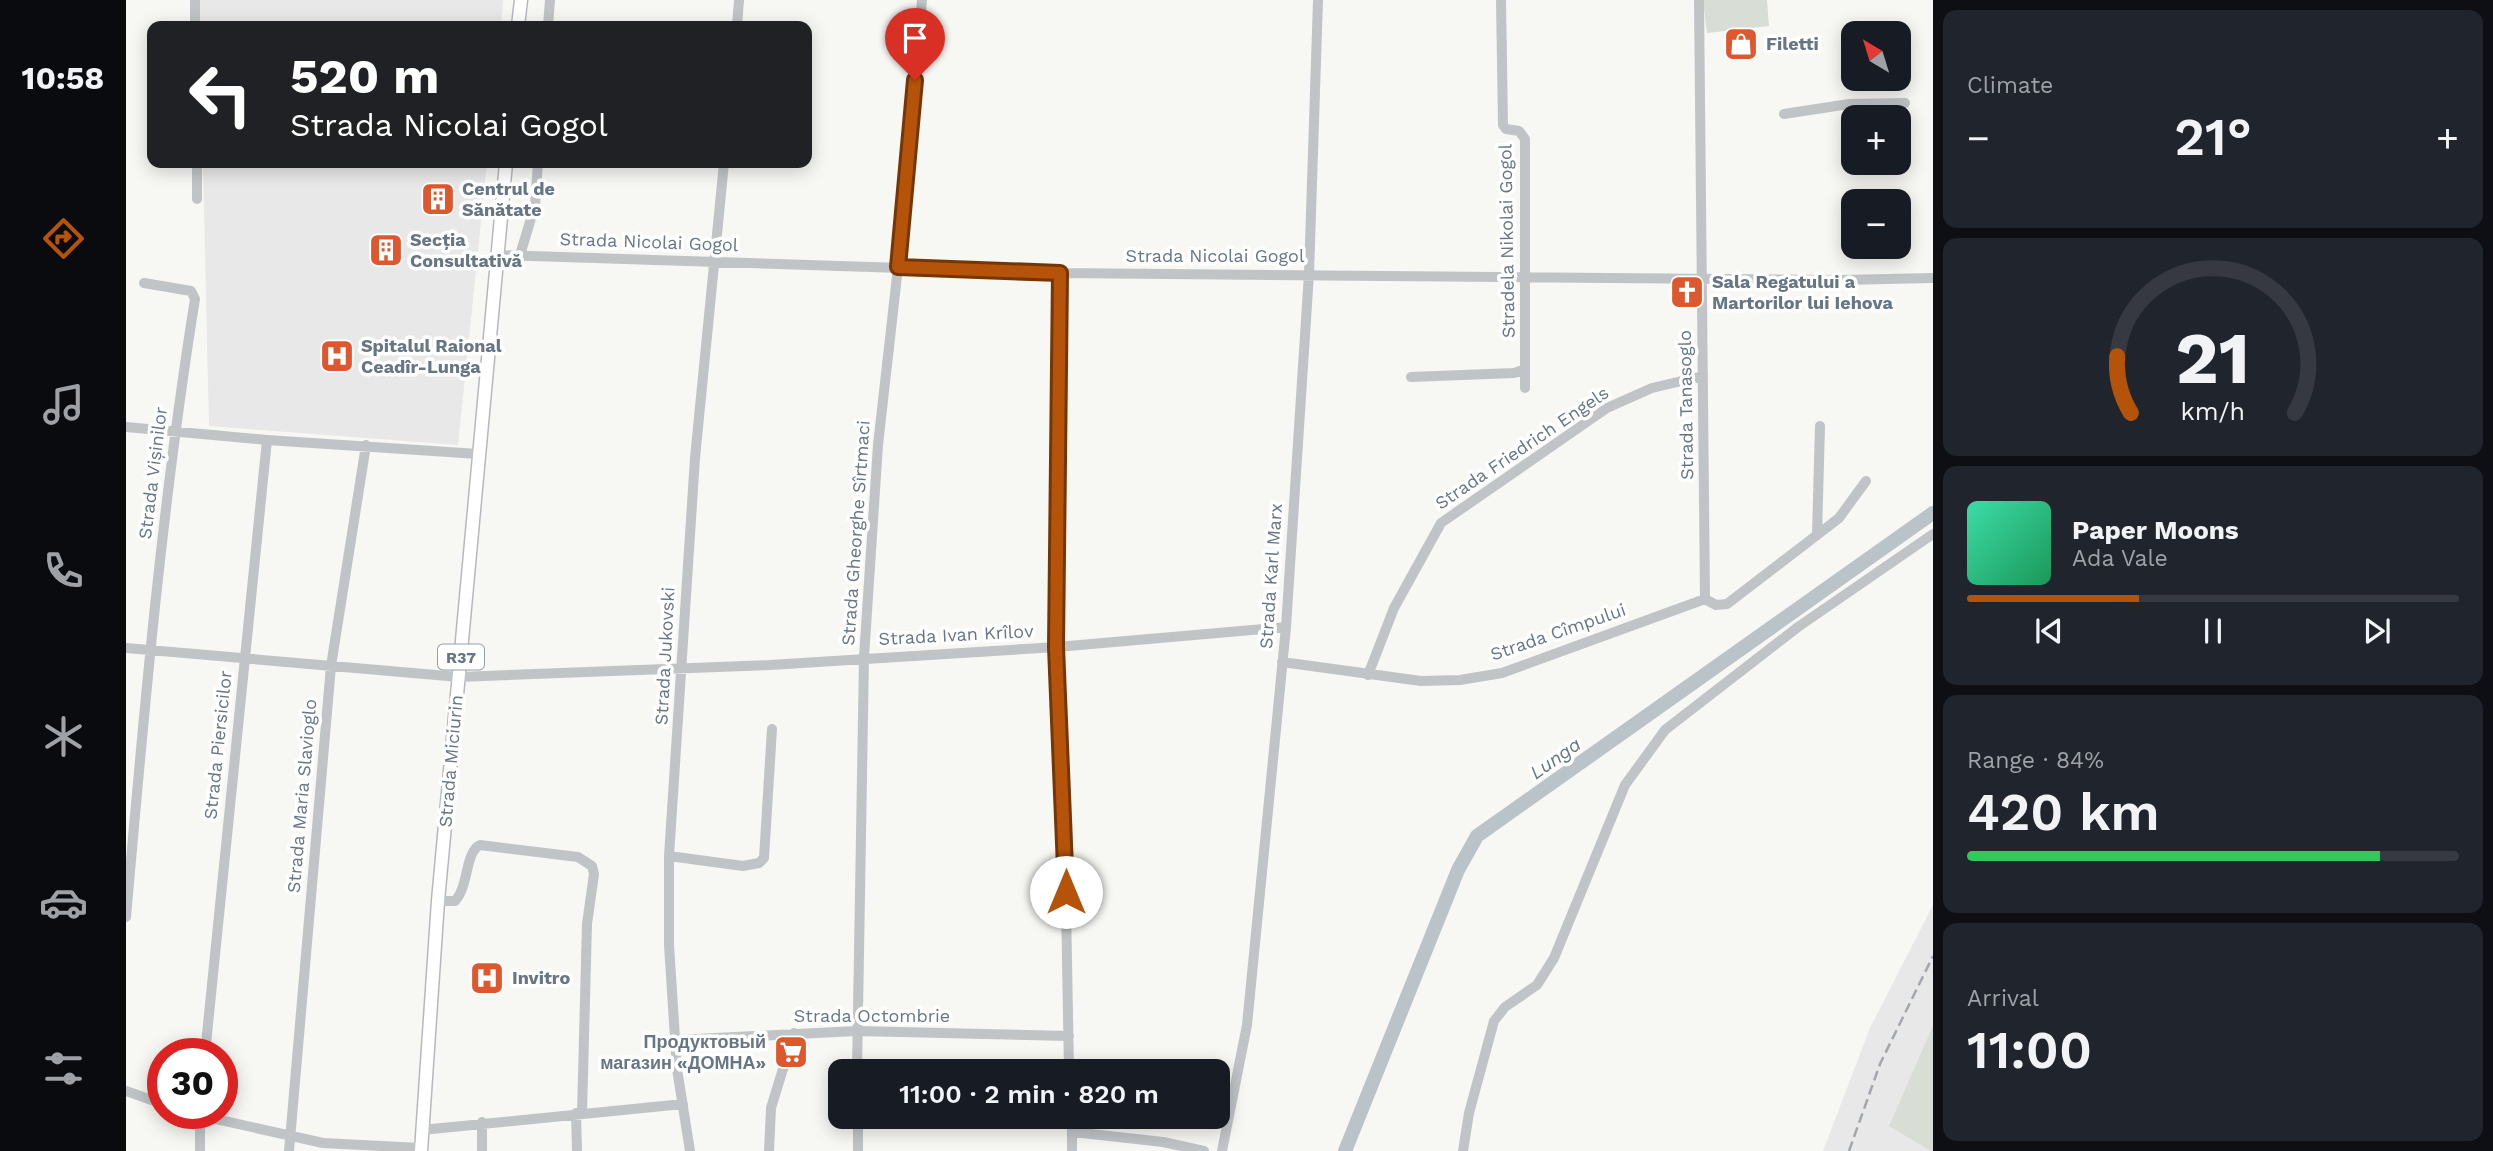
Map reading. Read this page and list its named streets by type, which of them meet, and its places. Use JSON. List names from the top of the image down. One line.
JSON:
{"streets":{"main road":["R37","Strada Miciurin"],"street":["Stradela Nikolai Gogol","Strada Nicolai Gogol","Strada Tanasoglo","Strada Friedrich Engels","Strada Vișinilor","Strada Gheorghe Sîrtmaci","Strada Karl Marx","Strada Cîmpului","Strada Ivan Krîlov","Strada Jukovski","Strada Piersicilor","Strada Maria Slavioglo","Strada Octombrie"]},"crossings":[["Stradela Nikolai Gogol","Strada Nicolai Gogol"],["Strada Nicolai Gogol","Strada Tanasoglo"],["Strada Nicolai Gogol","Strada Gheorghe Sîrtmaci"],["Strada Nicolai Gogol","Strada Karl Marx"],["Strada Nicolai Gogol","Strada Jukovski"],["Strada Nicolai Gogol","Strada Miciurin"],["Strada Tanasoglo","Strada Friedrich Engels"],["Strada Tanasoglo","Strada Cîmpului"],["Strada Friedrich Engels","Strada Cîmpului"],["Strada Vișinilor","Strada Ivan Krîlov"],["Strada Gheorghe Sîrtmaci","Strada Ivan Krîlov"],["Strada Gheorghe Sîrtmaci","Strada Octombrie"],["Strada Karl Marx","Strada Cîmpului"],["Strada Karl Marx","Strada Ivan Krîlov"],["Strada Ivan Krîlov","Strada Jukovski"],["Strada Ivan Krîlov","Strada Piersicilor"],["Strada Ivan Krîlov","Strada Miciurin"],["Strada Ivan Krîlov","Strada Maria Slavioglo"],["Strada Jukovski","Strada Octombrie"]],"water":["Lunga"],"places":{"shop":["Filetti"],"building":["Centrul de Sănătate","Secția Consultativă"],"church":["Sala Regatului a Martorilor lui Iehova"],"hospital":["Spitalul Raional Ceadîr-Lunga","Invitro"],"supermarket":["Продуктовый магазин «ДОМНА»"]},"north":"top left","page":{"tabs":"10:58","tile":["Climate",["Range · 84%","420 km"],["Arrival","11:00"]],"map_buttons":["+","−"],"turn":["520 m","Strada Nicolai Gogol"],"heat":["−","21°","+"],"song":["Paper Moons","Ada Vale"],"limit":"30","trip":"11:00 · 2 min · 820 m","gauge":["21","km/h"]}}
